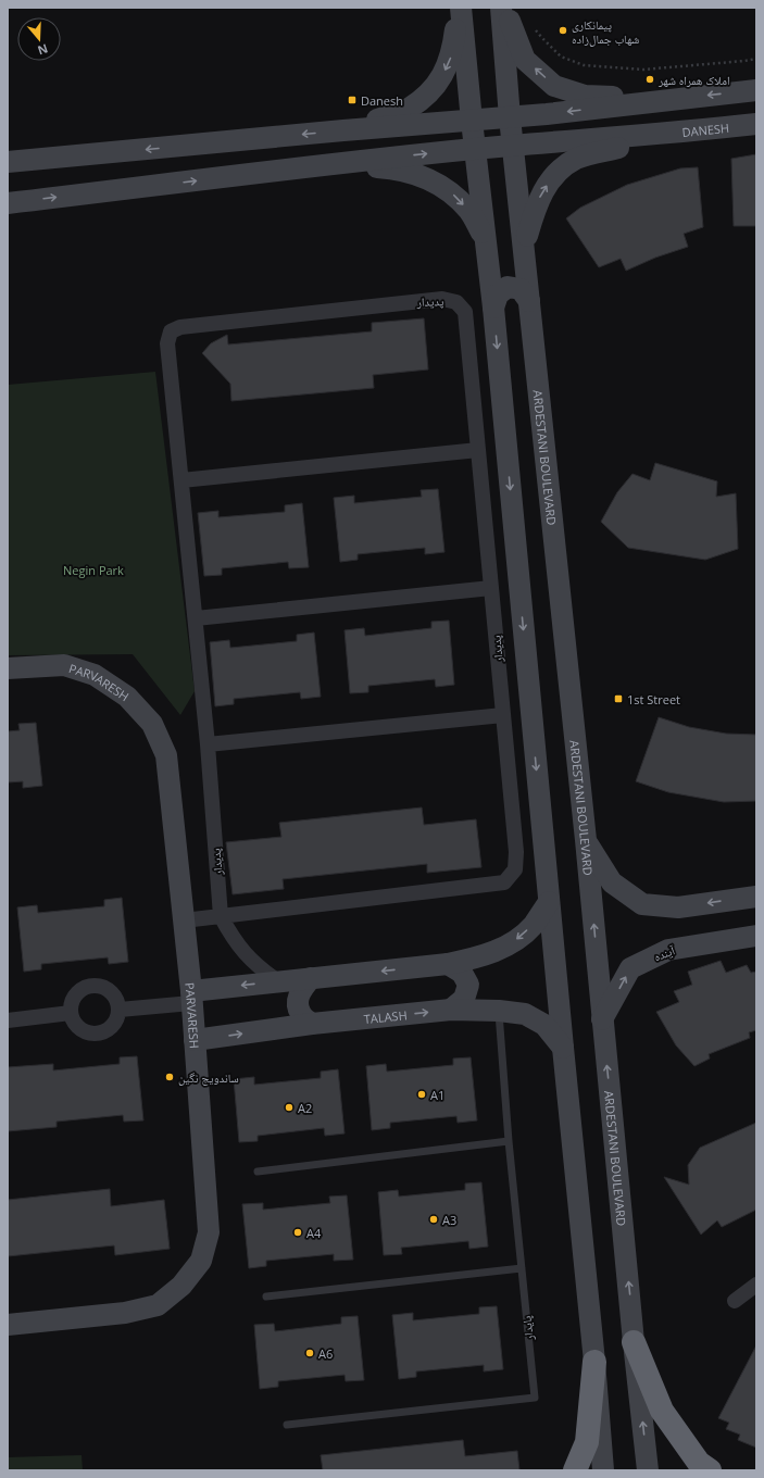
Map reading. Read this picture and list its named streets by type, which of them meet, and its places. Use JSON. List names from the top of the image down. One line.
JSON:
{"streets":{"main road":["DANESH","ARDESTANI BOULEVARD","PARVARESH","آینده","TALASH"],"street":["پدیدار"],"lane":["پایدار"]},"crossings":[["DANESH","ARDESTANI BOULEVARD"],["ARDESTANI BOULEVARD","آینده"],["PARVARESH","TALASH"],["TALASH","پایدار"]],"parks":["Negin Park"],"places":{"other":["پیمانکاری شهاب جمال‌زاده","املاک همراه شهر","ساندویج نگین","A1","A2","A3","A4","A6"],"transit":["Danesh","1st Street"]},"north":"bottom"}
